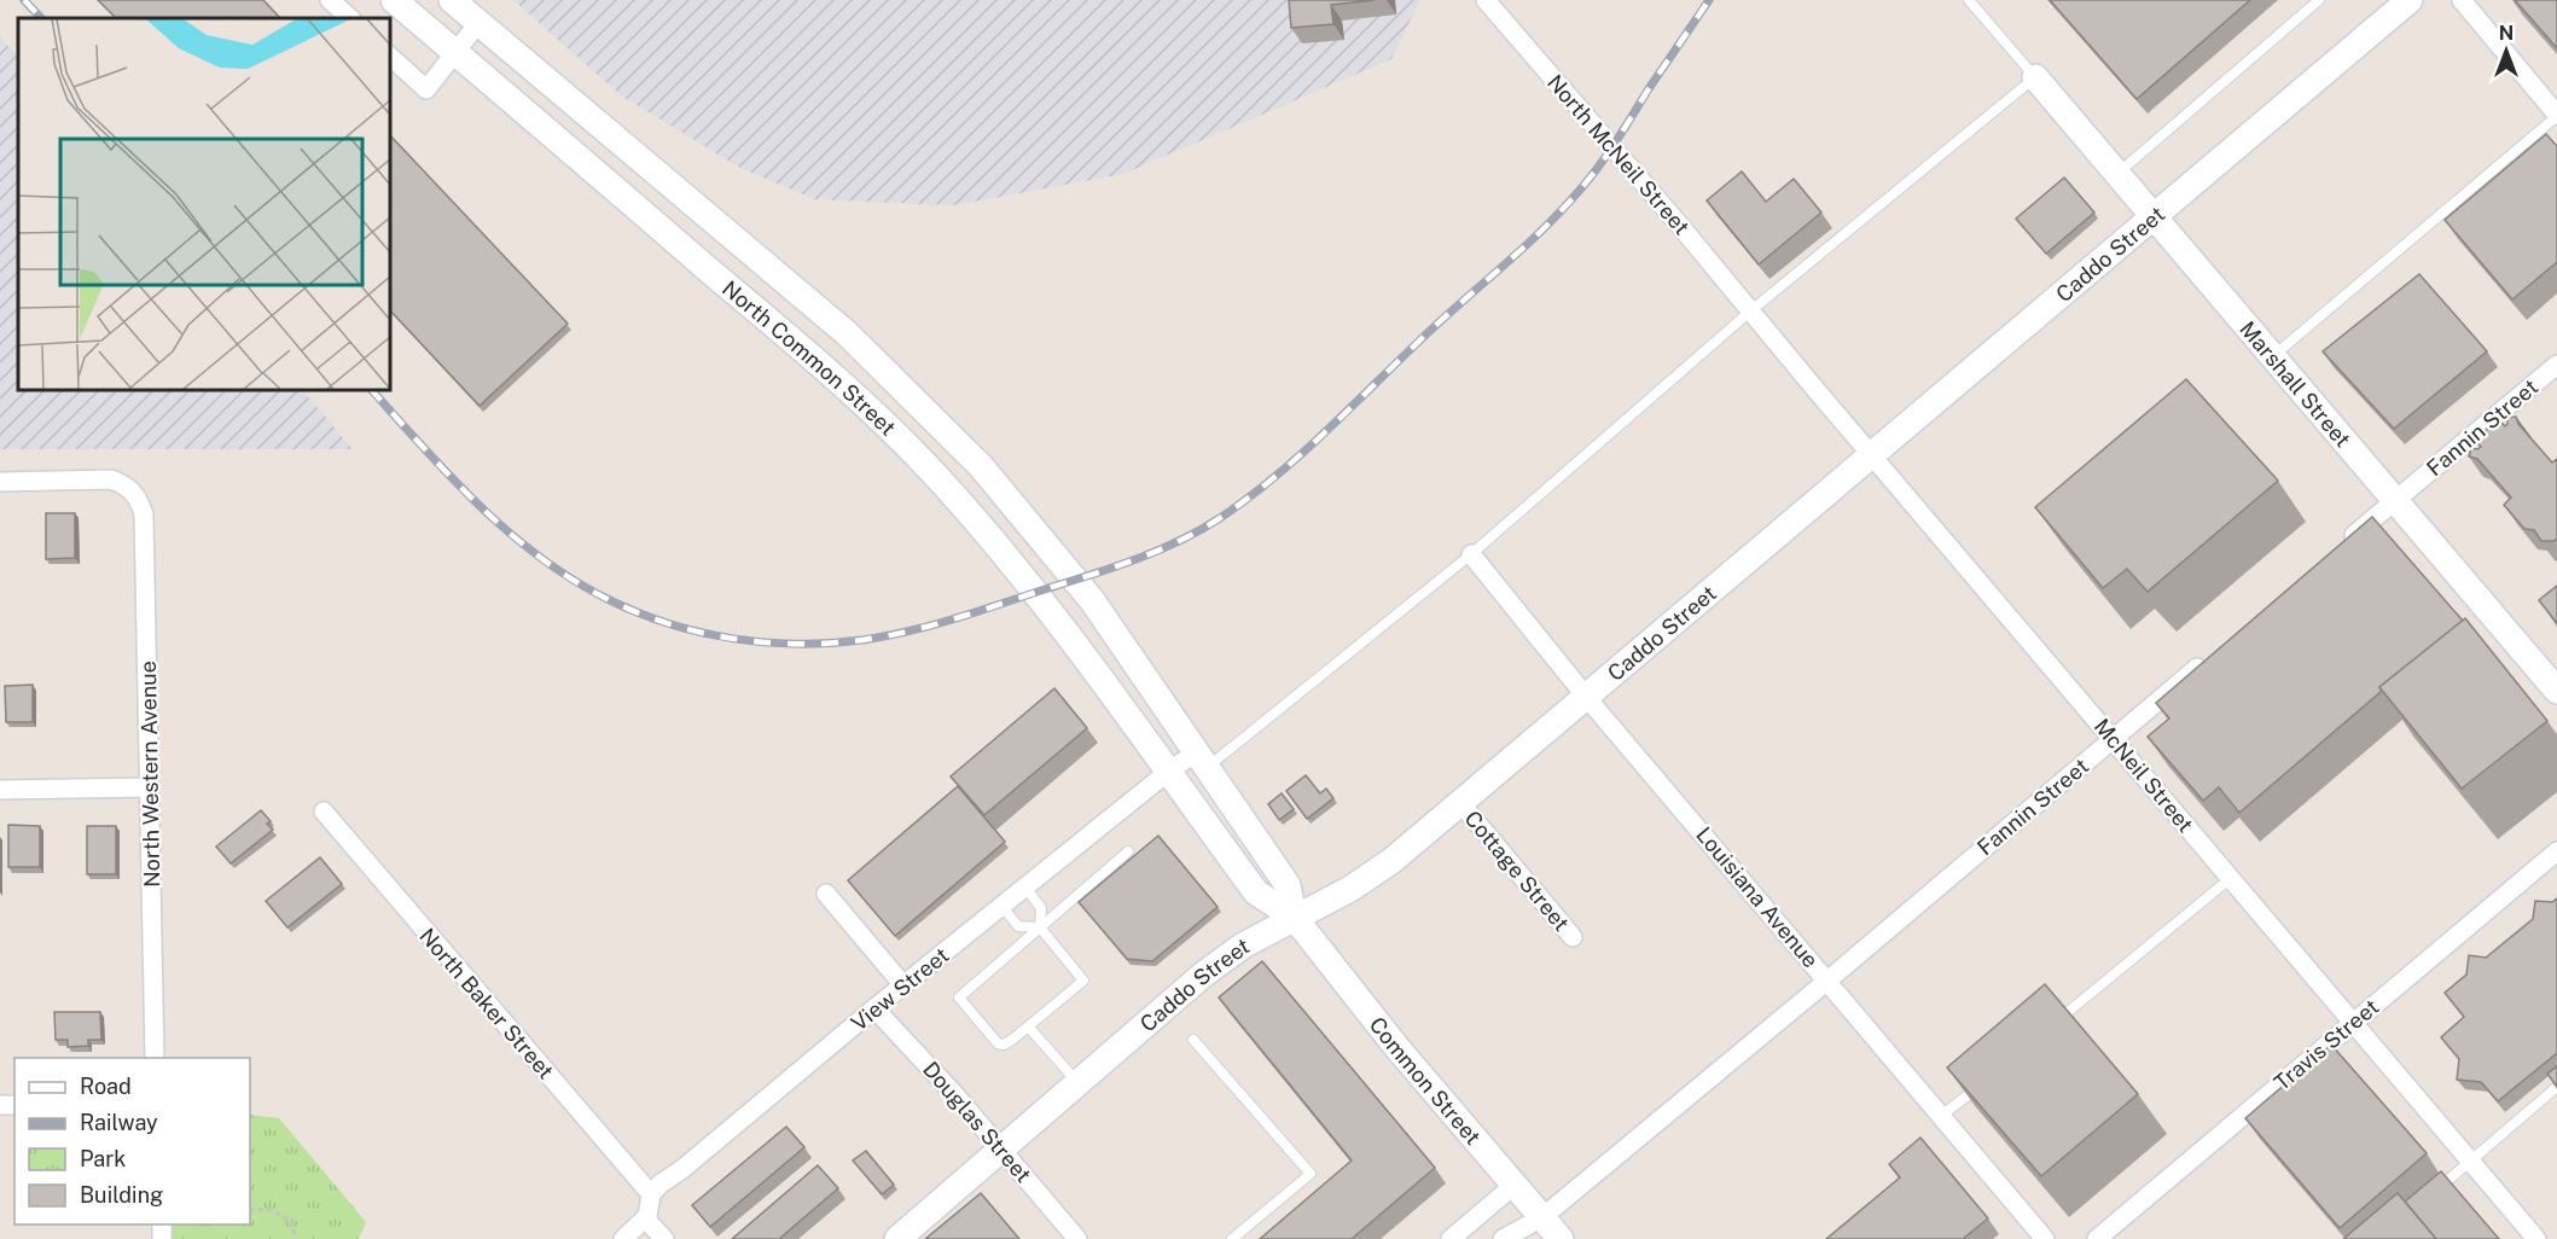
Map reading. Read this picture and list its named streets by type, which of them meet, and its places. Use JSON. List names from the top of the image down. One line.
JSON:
{"streets":{"main road":["Caddo Street","North Common Street","Marshall Street","Common Street"],"street":["North McNeil Street","Fannin Street","North Western Avenue","McNeil Street","Cottage Street","Louisiana Avenue","View Street","North Baker Street","Travis Street","Douglas Street"]},"crossings":[["North McNeil Street","McNeil Street"],["Caddo Street","Marshall Street"],["Caddo Street","McNeil Street"],["Caddo Street","Cottage Street"],["Caddo Street","Louisiana Avenue"],["Caddo Street","Common Street"],["Caddo Street","Douglas Street"],["North Common Street","View Street"],["North Common Street","Common Street"],["Marshall Street","Fannin Street"],["Fannin Street","McNeil Street"],["Fannin Street","Louisiana Avenue"],["Fannin Street","Common Street"],["McNeil Street","Travis Street"],["View Street","North Baker Street"],["View Street","Common Street"],["View Street","Douglas Street"]],"legend":["Road","Railway","Park","Building"],"north":"top"}
